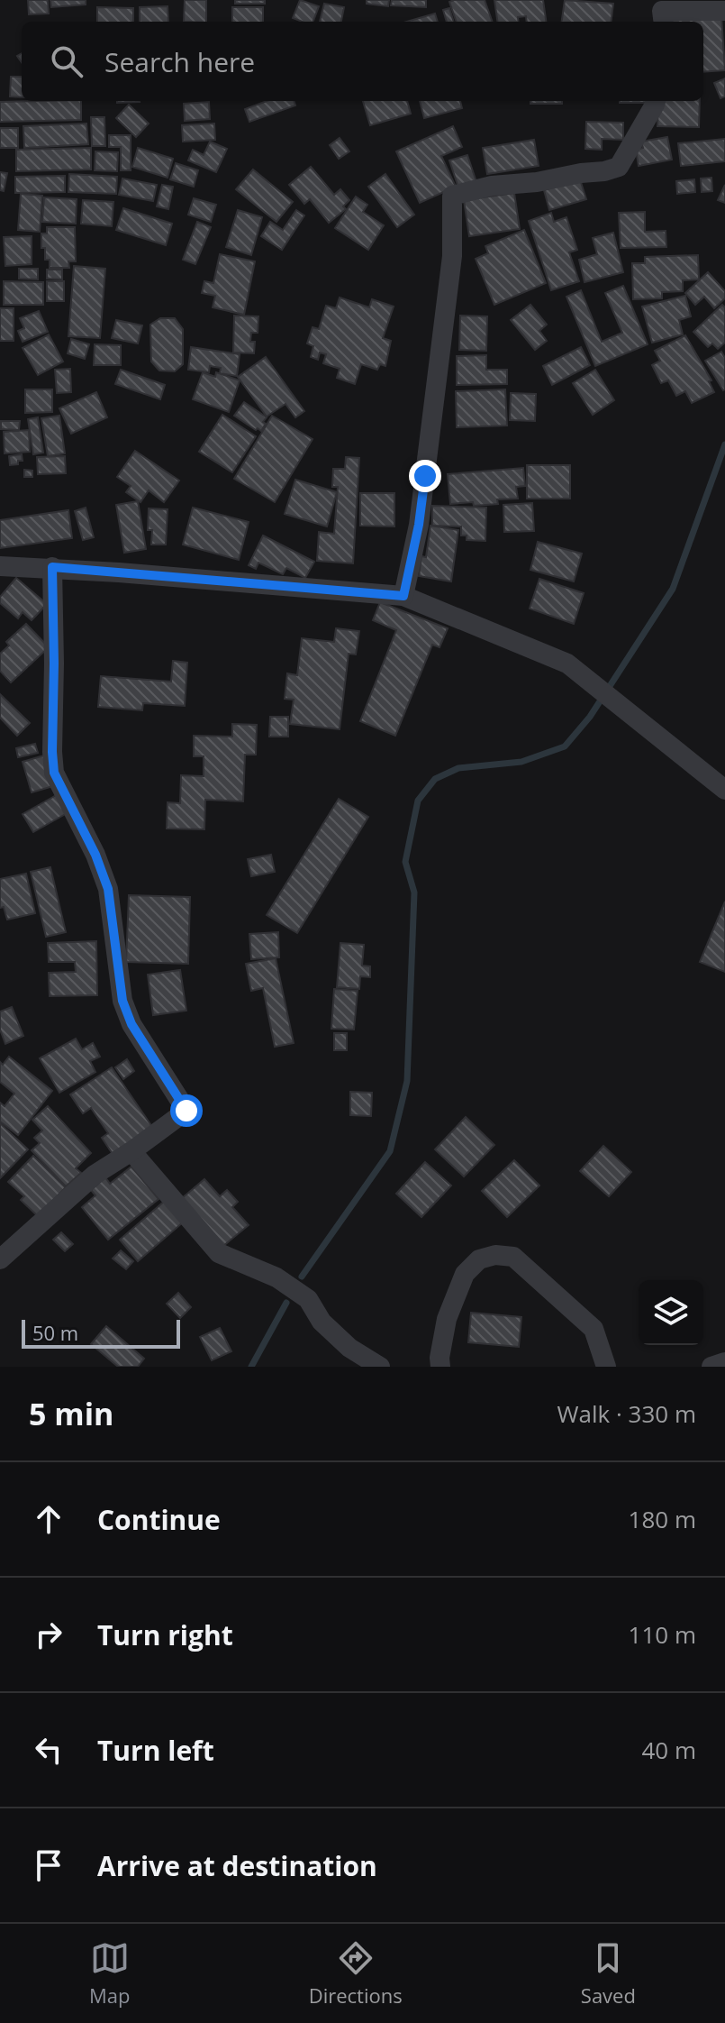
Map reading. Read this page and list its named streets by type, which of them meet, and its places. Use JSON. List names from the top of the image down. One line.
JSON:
{"scale_bar":"50 m","page":{"search":"Search here","scale":"50 m","heading":["5 min","Walk · 330 m"],"list":[["Continue","180 m"],["Turn right","110 m"],["Turn left","40 m"],"Arrive at destination"],"nav":["Map","Directions","Saved"]}}
